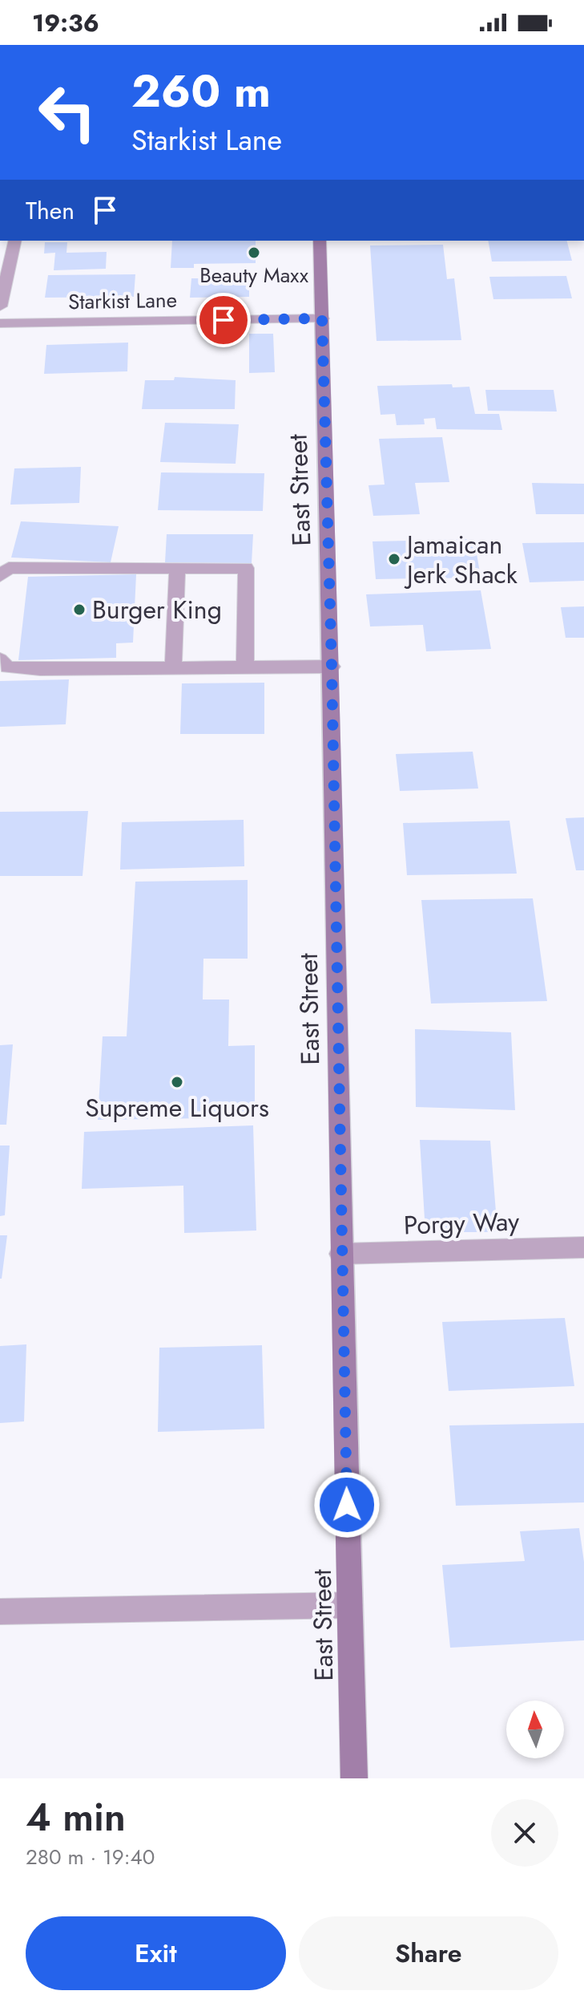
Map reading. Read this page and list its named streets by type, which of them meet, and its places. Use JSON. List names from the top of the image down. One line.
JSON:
{"streets":{"main road":["East Street"],"street":["Starkist Lane","Porgy Way"]},"crossings":[["Starkist Lane","East Street"],["East Street","Porgy Way"]],"places":["Beauty Maxx","Jamaican Jerk Shack","Burger King","Supreme Liquors"],"north":"top","page":{"status":"19:36","turn":["260 m","Starkist Lane"],"then":"Then","heading":["4 min","280 m · 19:40"],"buttons":["Exit","Share"]}}
